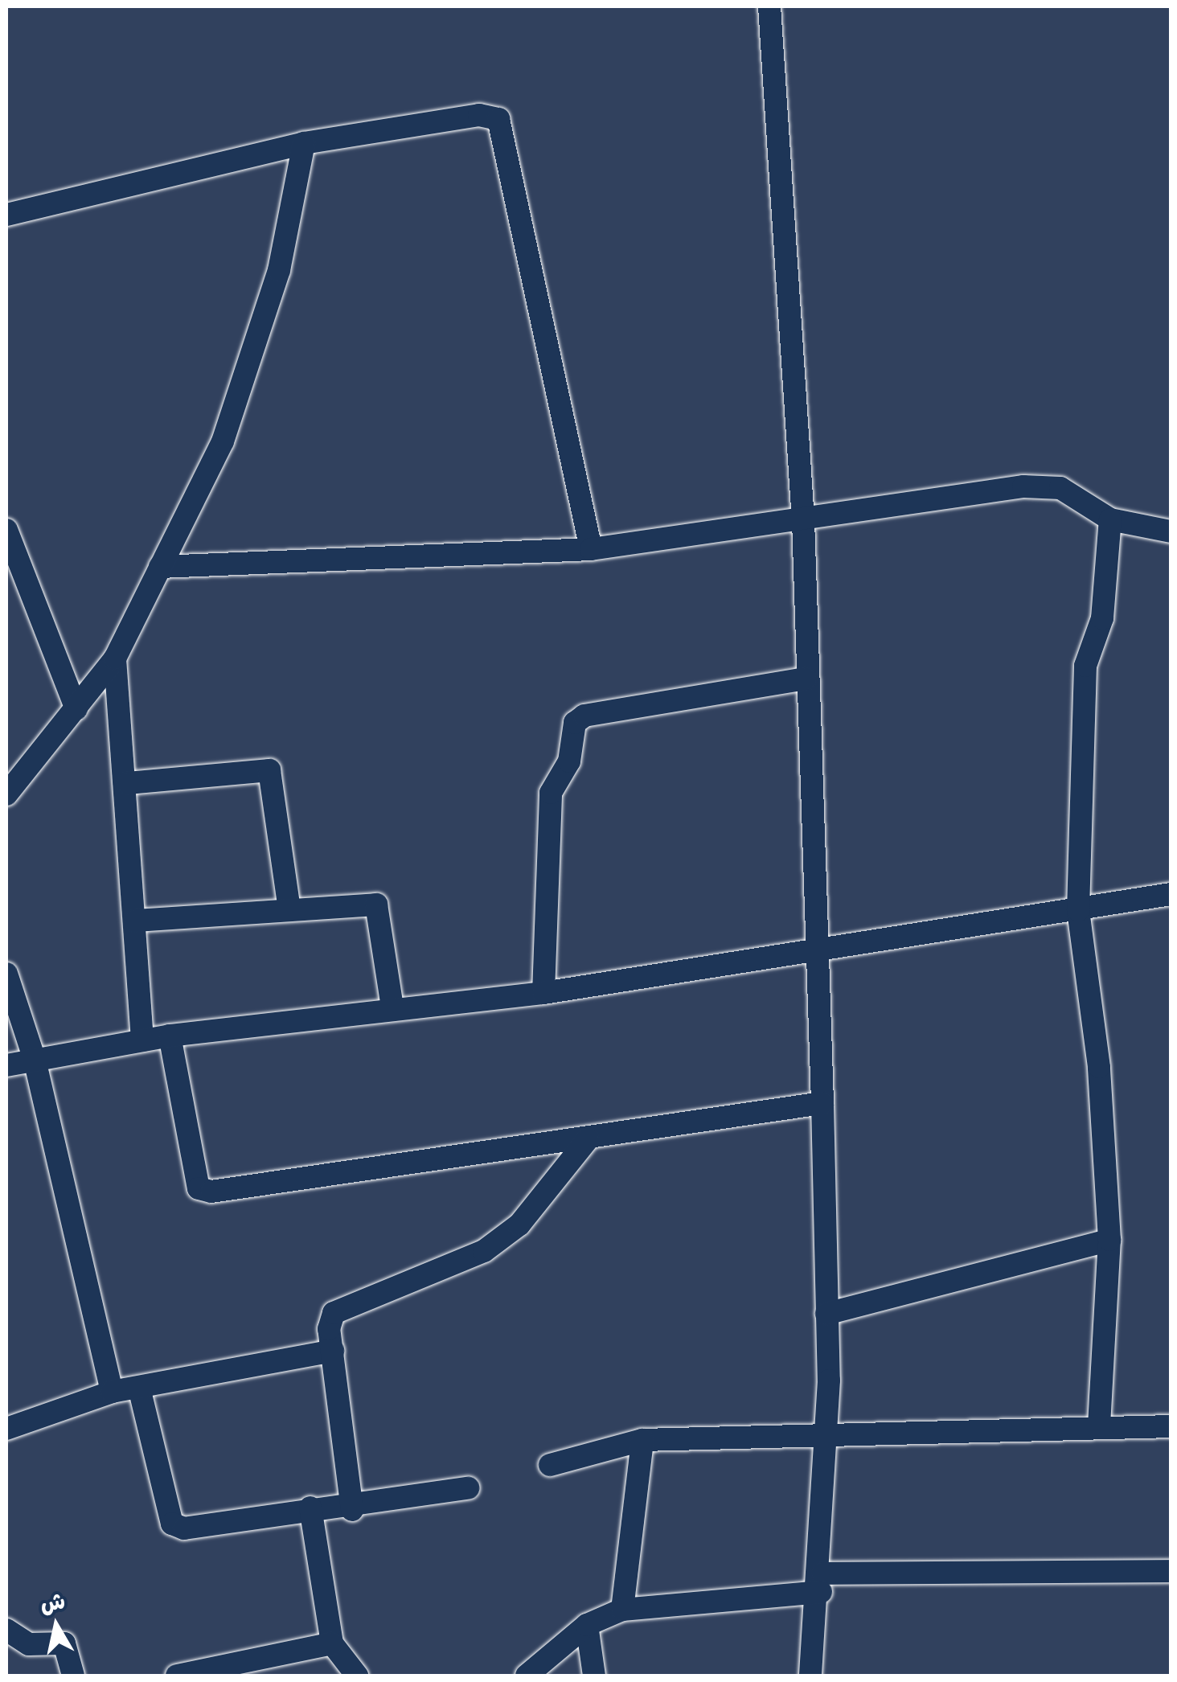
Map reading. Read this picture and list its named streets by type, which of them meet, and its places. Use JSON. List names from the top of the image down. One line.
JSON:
{"north":"top"}
